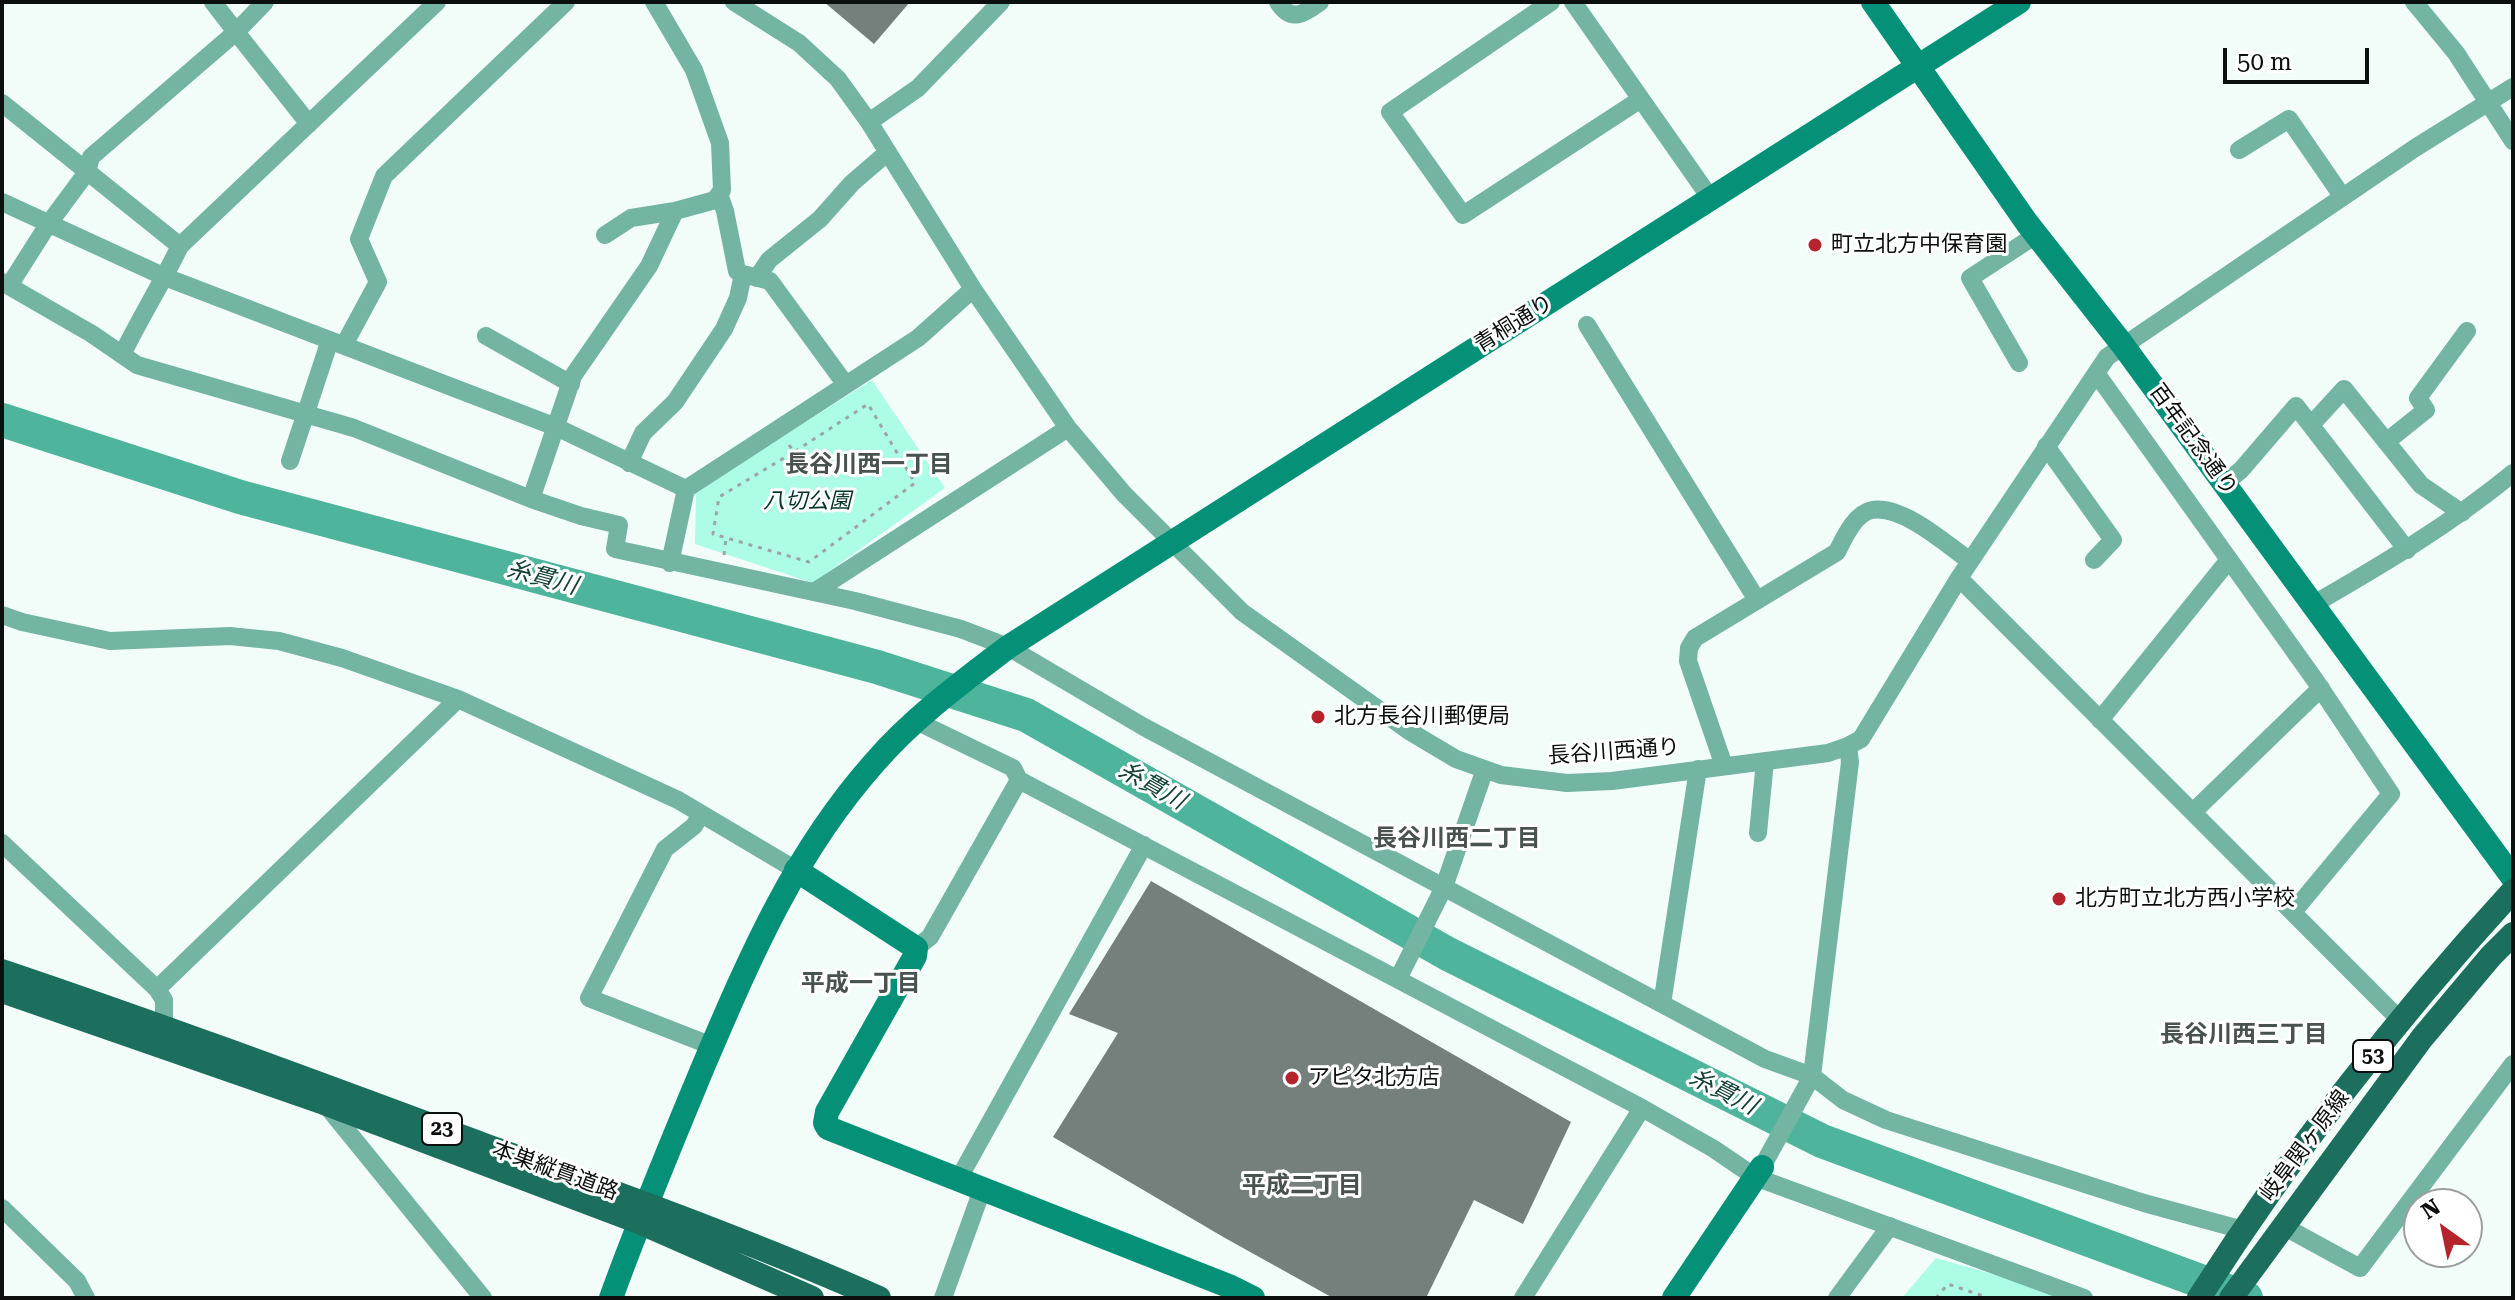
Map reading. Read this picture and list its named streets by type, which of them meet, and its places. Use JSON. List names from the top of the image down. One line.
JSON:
{"streets":{"main road":["53","23","岐阜関ヶ原線","本巣縦貫道路"],"street":["青桐通り","百年記念通り","長谷川西通り"]},"crossings":[["青桐通り","百年記念通り"],["青桐通り","長谷川西通り"],["青桐通り","本巣縦貫道路"]],"districts":["長谷川西一丁目","長谷川西二丁目","平成一丁目","長谷川西三丁目","平成二丁目"],"water":["糸貫川"],"parks":["八切公園"],"places":["町立北方中保育園","北方長谷川郵便局","北方町立北方西小学校","アピタ北方店"],"scale_bar":"50 m","north":"top left"}
